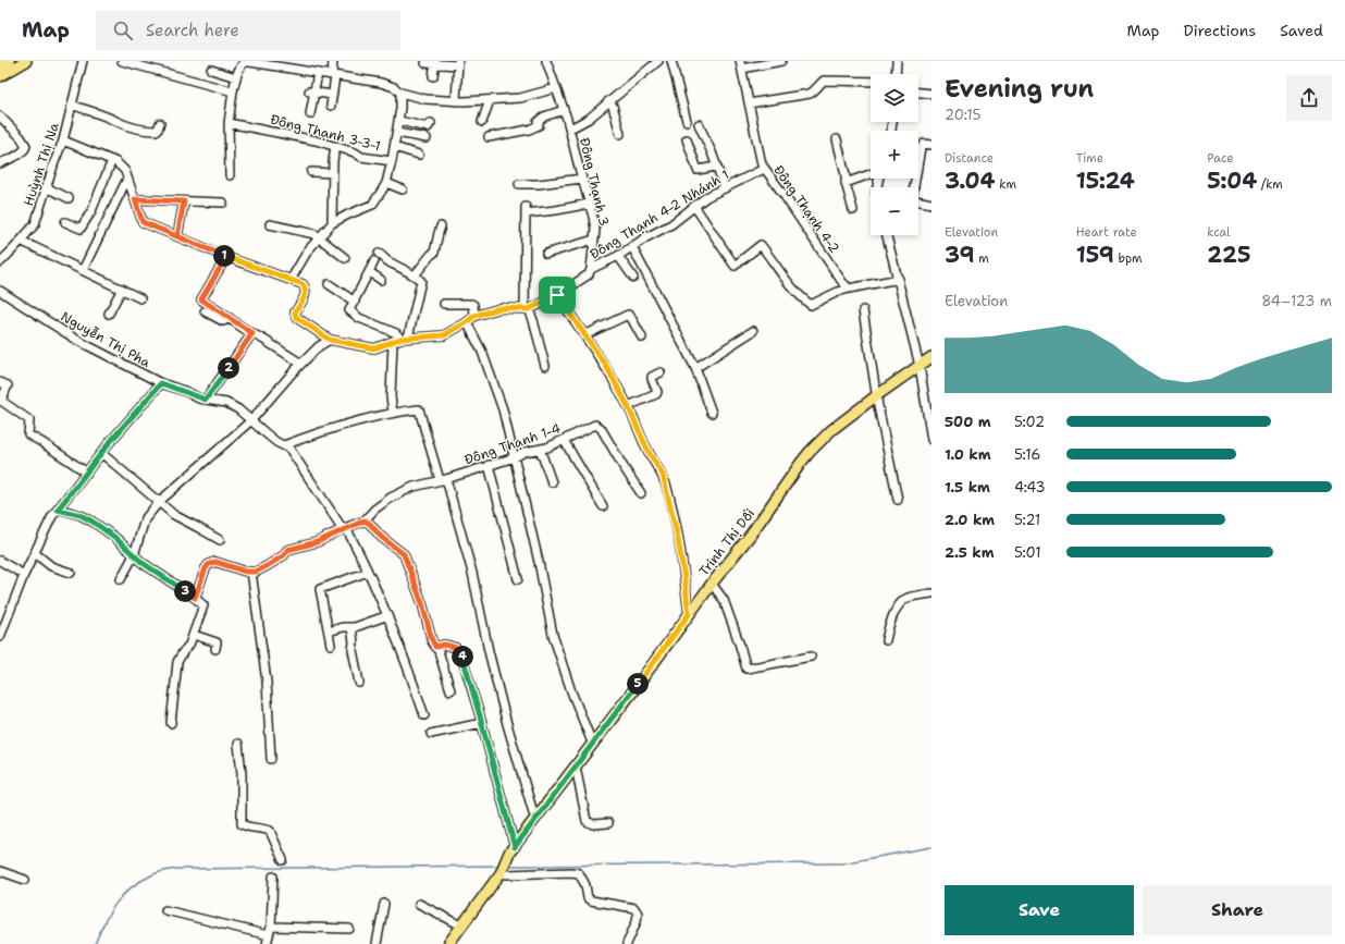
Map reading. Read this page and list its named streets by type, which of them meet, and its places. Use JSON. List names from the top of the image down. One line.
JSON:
{"streets":{"main road":["Trịnh Thị Dối"],"street":["Đông Thạnh 3-3-1","Huỳnh Thị Na","Đông Thạnh 3","Đông Thạnh 4-2","Đông Thạnh 4-2 Nhánh 1","Nguyễn Thị Pha","Đông Thạnh 1-4"]},"crossings":[["Đông Thạnh 3","Đông Thạnh 4-2 Nhánh 1"],["Đông Thạnh 4-2","Đông Thạnh 4-2 Nhánh 1"]],"page":{"header":"Map","search":"Search here","nav":["Map","Directions","Saved"],"heading":["Evening run","20:15"],"map_buttons":["+","−"],"stats":[["Distance","3.04 km"],["Time","15:24"],["Pace","5:04 /km"],["Elevation","39 m"],["Heart rate","159 bpm"],["kcal","225"]],"pins":["1","2","3","4","5"],"chart":["Elevation","84–123 m"],"list":[{"name":"500 m","note":"5:02"},{"name":"1.0 km","note":"5:16"},{"name":"1.5 km","note":"4:43"},{"name":"2.0 km","note":"5:21"},{"name":"2.5 km","note":"5:01"}],"buttons":["Save","Share"]}}
